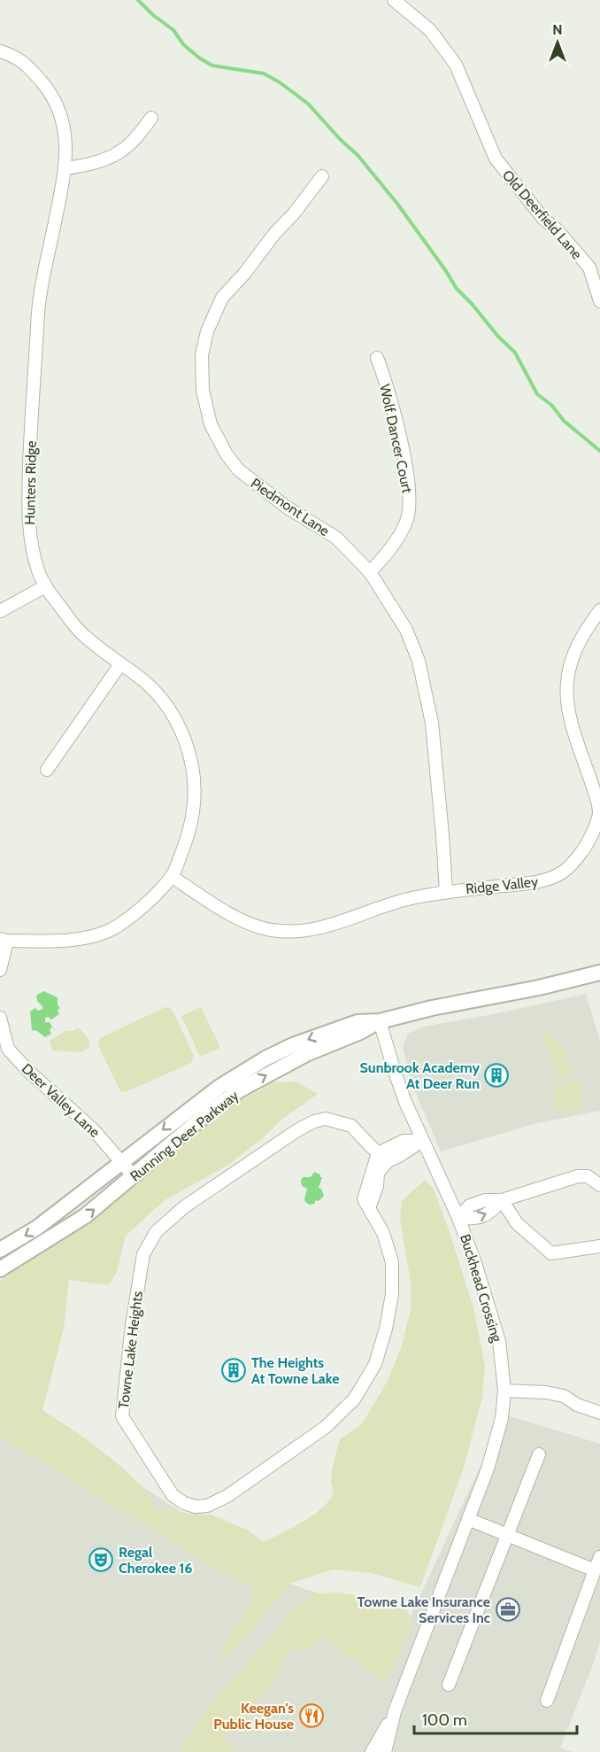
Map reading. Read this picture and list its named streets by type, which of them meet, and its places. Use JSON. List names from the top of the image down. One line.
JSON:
{"streets":{"street":["Old Deerfield Lane","Wolf Dancer Court","Hunters Ridge","Piedmont Lane","Ridge Valley","Deer Valley Lane","Running Deer Parkway","Buckhead Crossing","Towne Lake Heights"]},"crossings":[["Wolf Dancer Court","Piedmont Lane"],["Hunters Ridge","Ridge Valley"],["Piedmont Lane","Ridge Valley"],["Deer Valley Lane","Running Deer Parkway"],["Running Deer Parkway","Buckhead Crossing"]],"places":{"building":["Sunbrook Academy At Deer Run","The Heights At Towne Lake"],"theatre":["Regal Cherokee 16"],"office":["Towne Lake Insurance Services Inc"],"restaurant":["Keegan's Public House"]},"scale_bar":"100 m","north":"top"}
